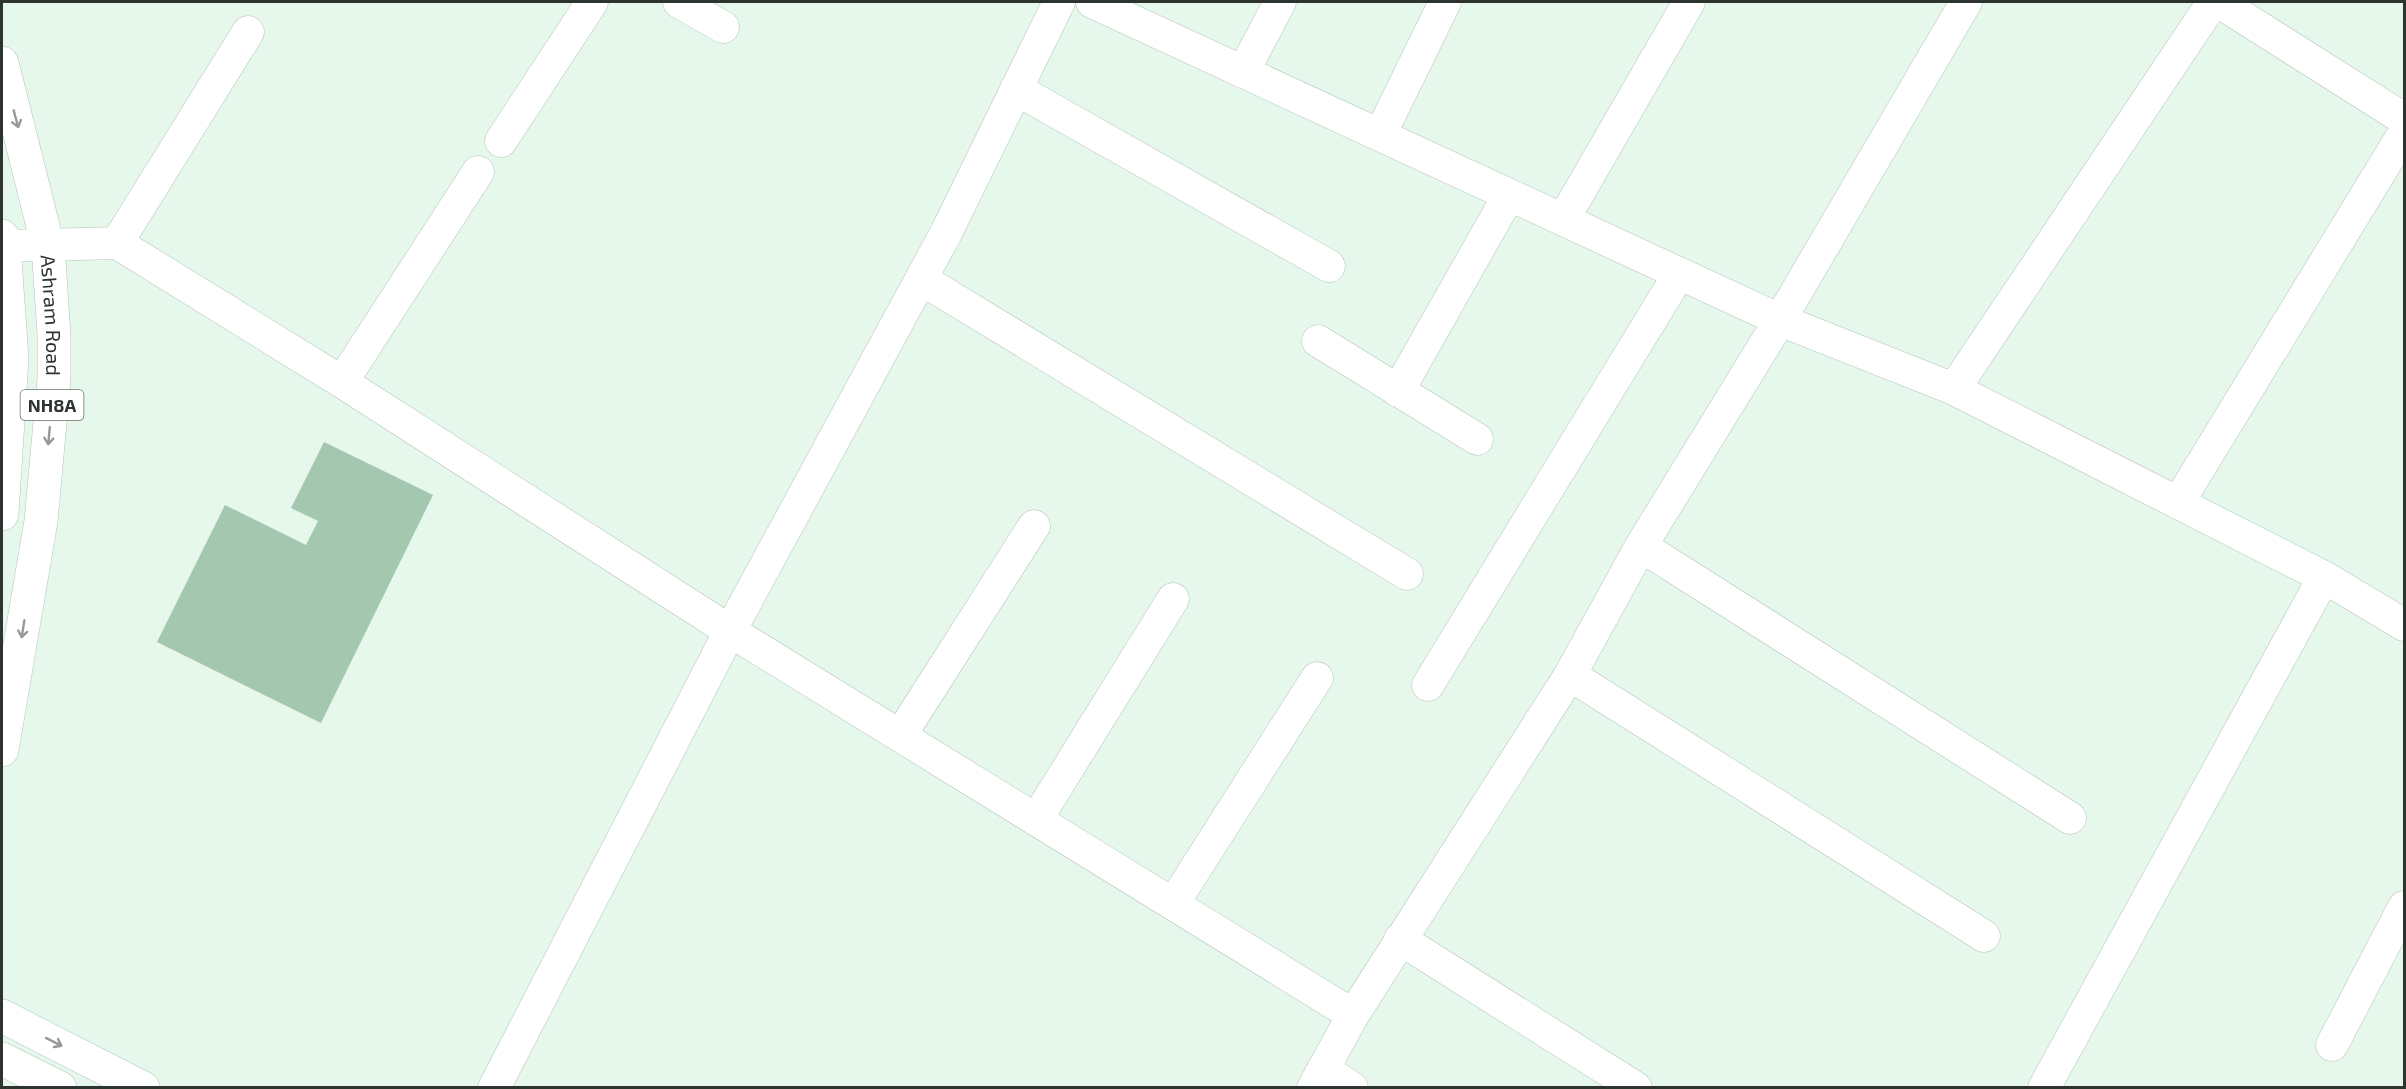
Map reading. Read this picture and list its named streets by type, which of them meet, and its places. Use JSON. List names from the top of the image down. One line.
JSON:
{"streets":{"main road":["Ashram Road","NH8A"]}}
